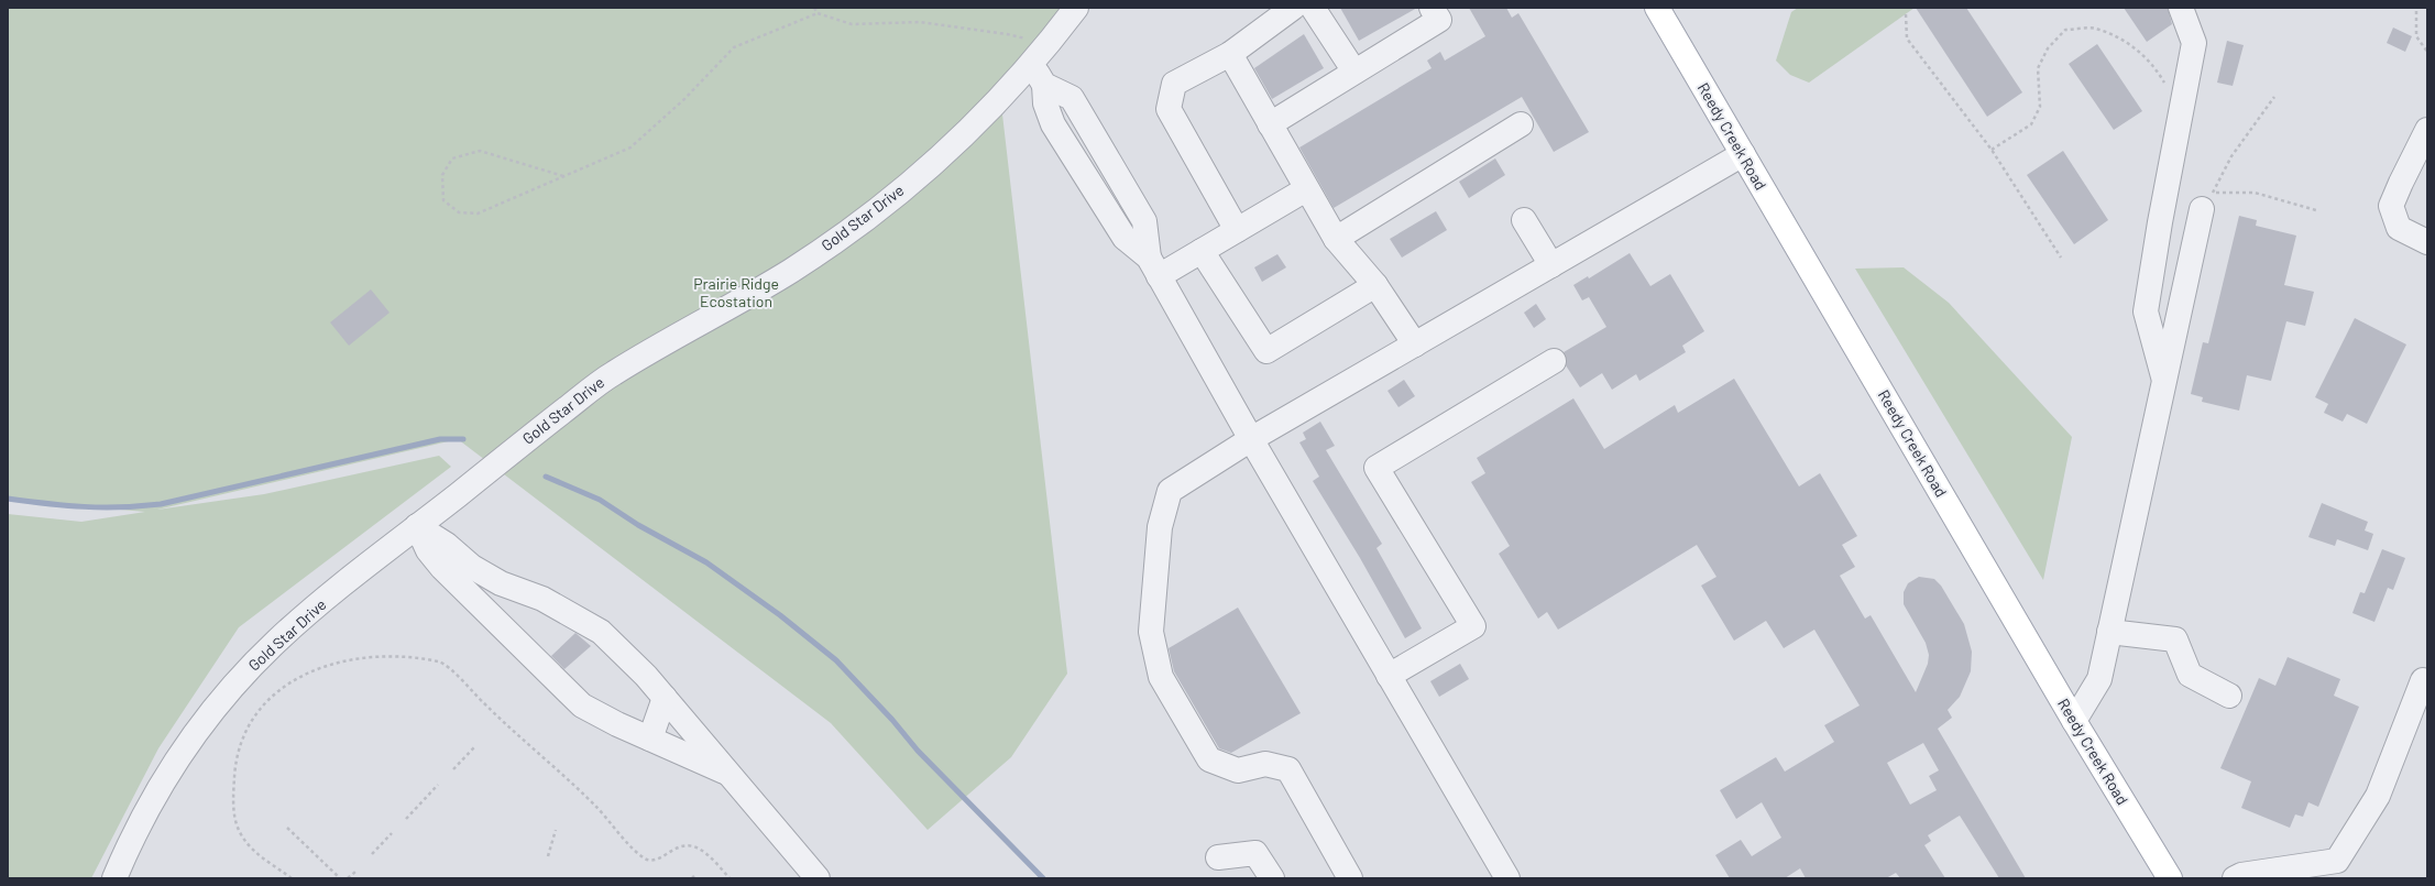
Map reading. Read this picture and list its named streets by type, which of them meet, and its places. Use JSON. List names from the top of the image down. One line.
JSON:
{"streets":{"main road":["Reedy Creek Road"],"street":["Gold Star Drive"]},"parks":["Prairie Ridge Ecostation"]}
